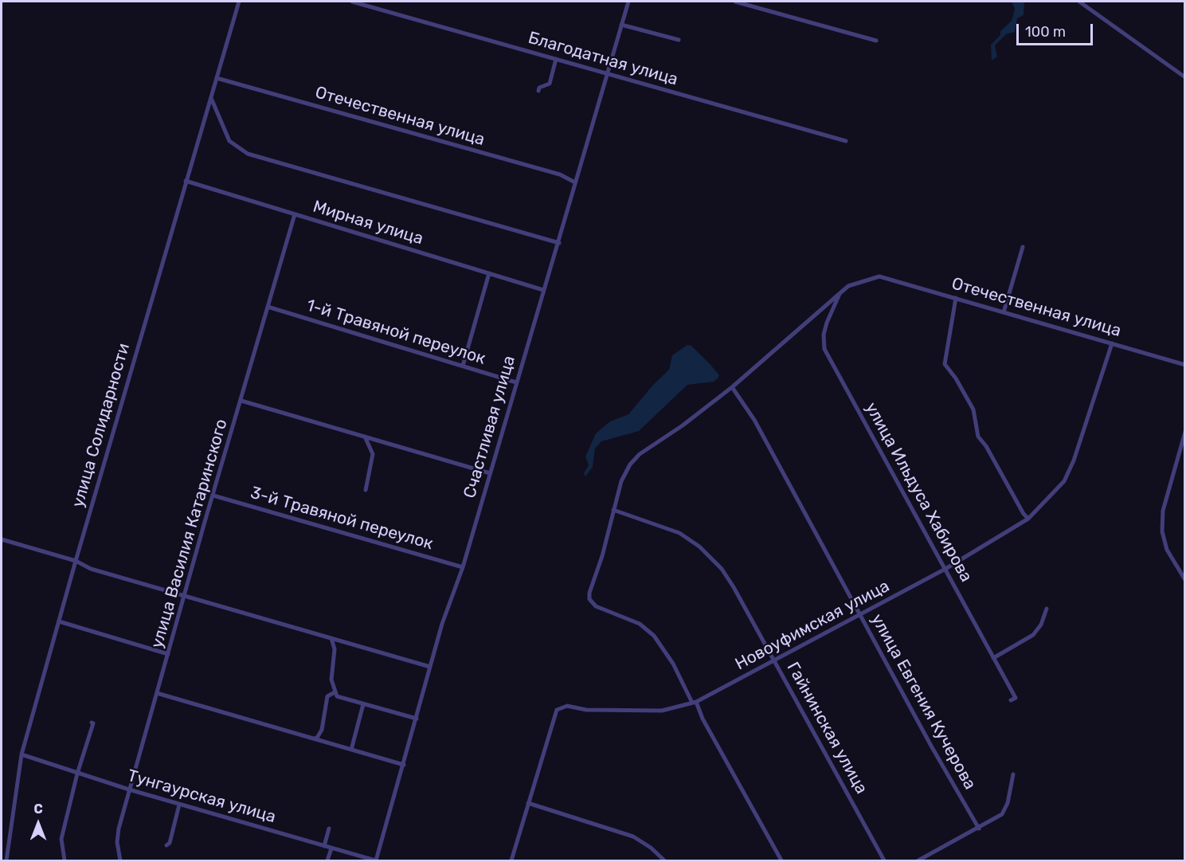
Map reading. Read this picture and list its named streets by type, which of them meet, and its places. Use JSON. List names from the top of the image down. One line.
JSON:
{"streets":{"street":["Благодатная улица","Отечественная улица","Мирная улица","1-й Травяной переулок","улица Солидарности","Счастливая улица","улица Ильдуса Хабирова","3-й Травяной переулок","улица Василия Катаринского","Новоуфимская улица","улица Евгения Кучерова","Гайнинская улица","Тунгаурская улица"]},"crossings":[["Благодатная улица","Счастливая улица"],["Отечественная улица","улица Солидарности"],["Отечественная улица","Счастливая улица"],["Отечественная улица","улица Ильдуса Хабирова"],["Отечественная улица","Новоуфимская улица"],["Мирная улица","улица Солидарности"],["Мирная улица","Счастливая улица"],["Мирная улица","улица Василия Катаринского"],["1-й Травяной переулок","Счастливая улица"],["1-й Травяной переулок","улица Василия Катаринского"],["улица Солидарности","Тунгаурская улица"],["Счастливая улица","3-й Травяной переулок"],["Счастливая улица","Тунгаурская улица"],["улица Ильдуса Хабирова","Новоуфимская улица"],["3-й Травяной переулок","улица Василия Катаринского"],["улица Василия Катаринского","Тунгаурская улица"],["Новоуфимская улица","улица Евгения Кучерова"],["Новоуфимская улица","Гайнинская улица"]],"scale_bar":"100 m","north":"top"}
